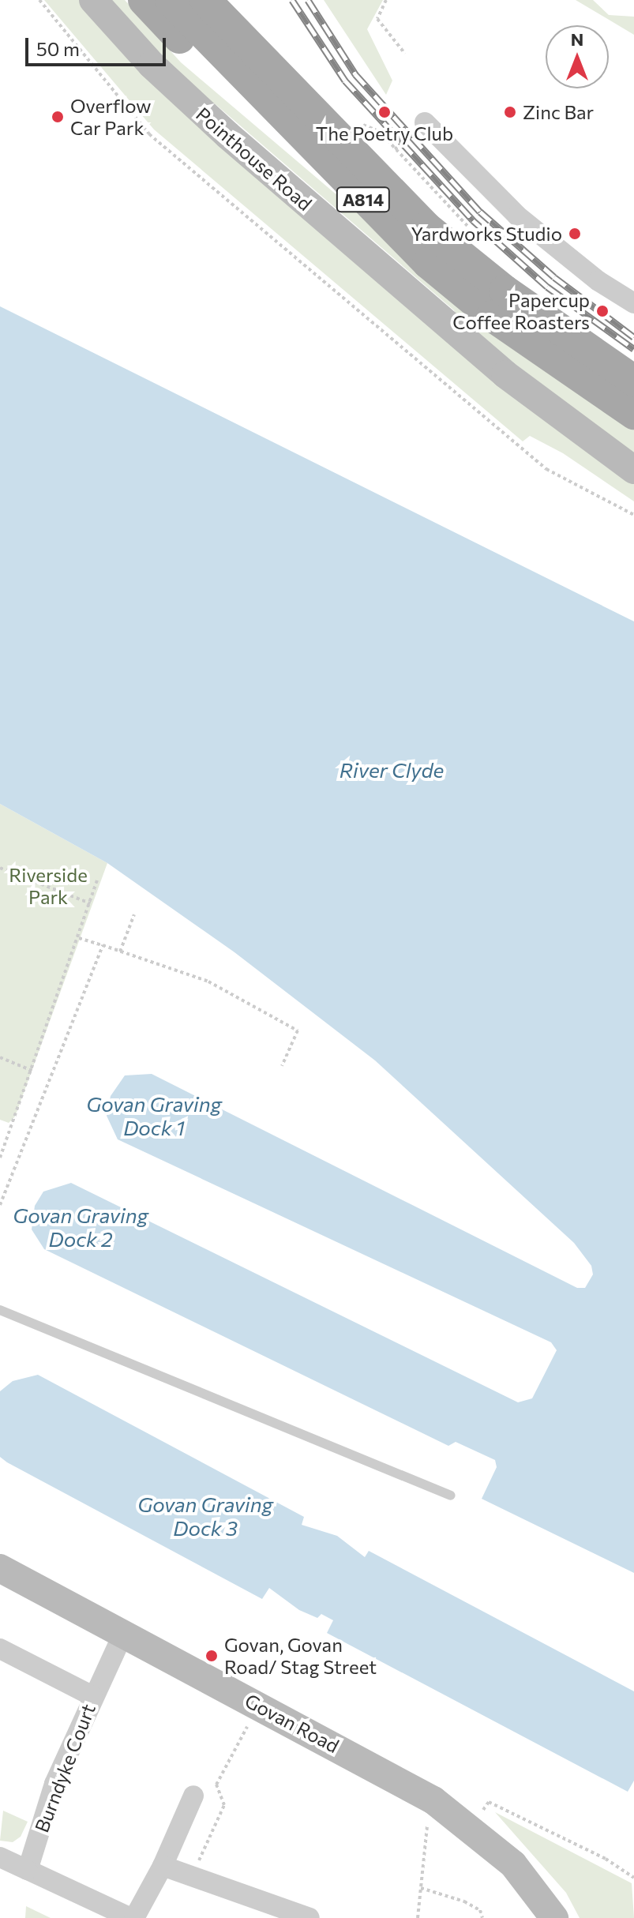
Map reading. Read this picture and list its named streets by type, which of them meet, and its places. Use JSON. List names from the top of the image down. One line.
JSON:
{"streets":{"main road":["A814"],"street":["Pointhouse Road","Govan Road","Burndyke Court"]},"crossings":[["Govan Road","Burndyke Court"]],"water":["River Clyde","Govan Graving Dock 1","Govan Graving Dock 2","Govan Graving Dock 3"],"parks":["Riverside Park"],"places":["The Poetry Club","Zinc Bar","Overflow Car Park","Yardworks Studio","Papercup Coffee Roasters","Govan, Govan Road/ Stag Street"],"scale_bar":"50 m","north":"top"}
